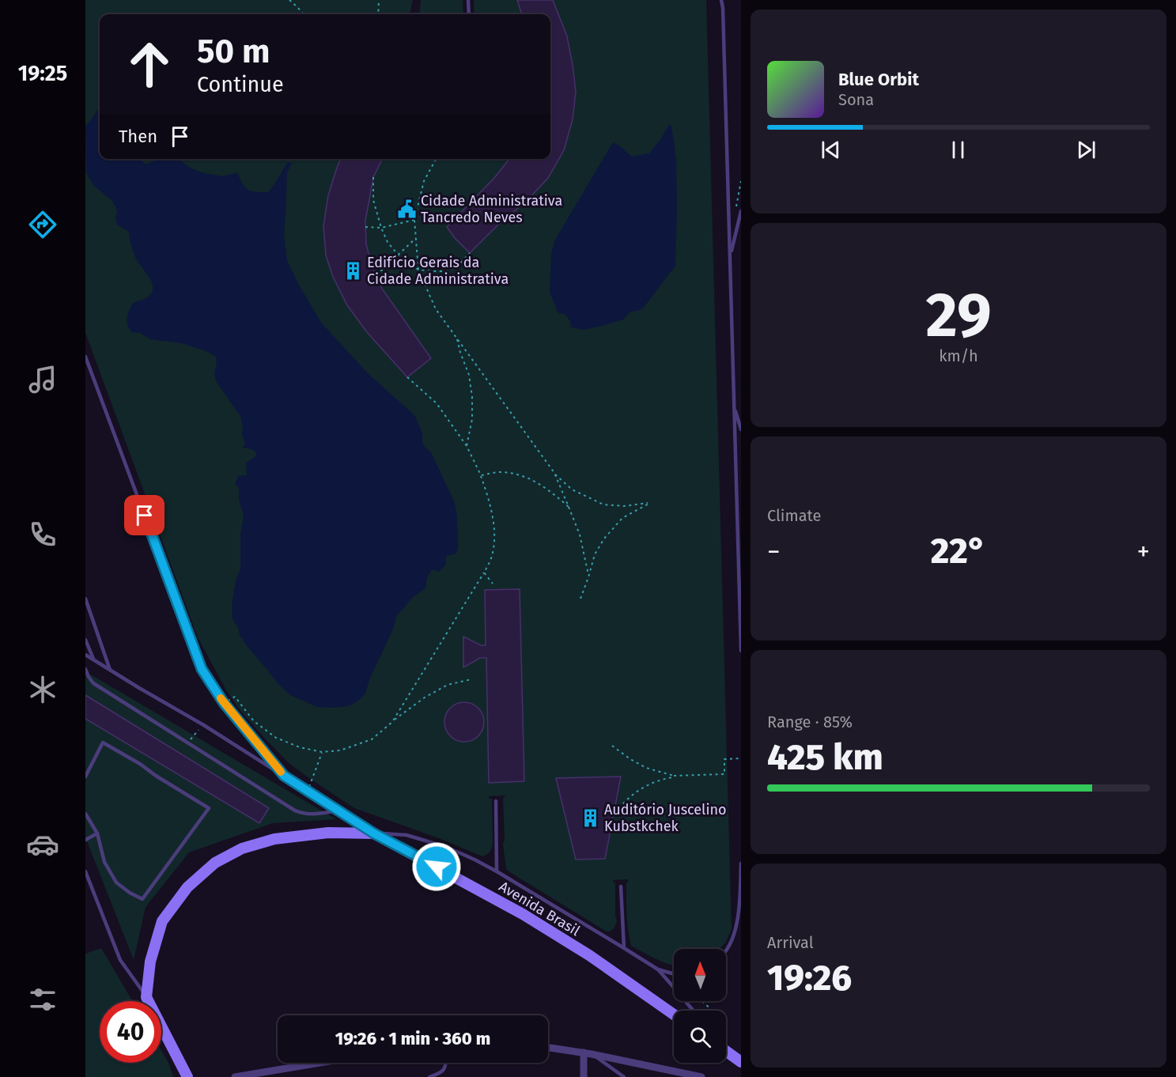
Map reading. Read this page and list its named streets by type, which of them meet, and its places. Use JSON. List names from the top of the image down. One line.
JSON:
{"streets":{"street":["Avenida Brasil"]},"places":{"public building":["Cidade Administrativa Tancredo Neves"],"building":["Edifício Gerais da Cidade Administrativa","Auditório Juscelino Kubstkchek"]},"north":"top","page":{"tabs":"19:25","turn":["50 m","Continue"],"song":["Blue Orbit","Sona"],"then":"Then","tile":[["29","km/h"],"Climate",["Range · 85%","425 km"],["Arrival","19:26"]],"heat":["−","22°","+"],"limit":"40","trip":"19:26 · 1 min · 360 m"}}
